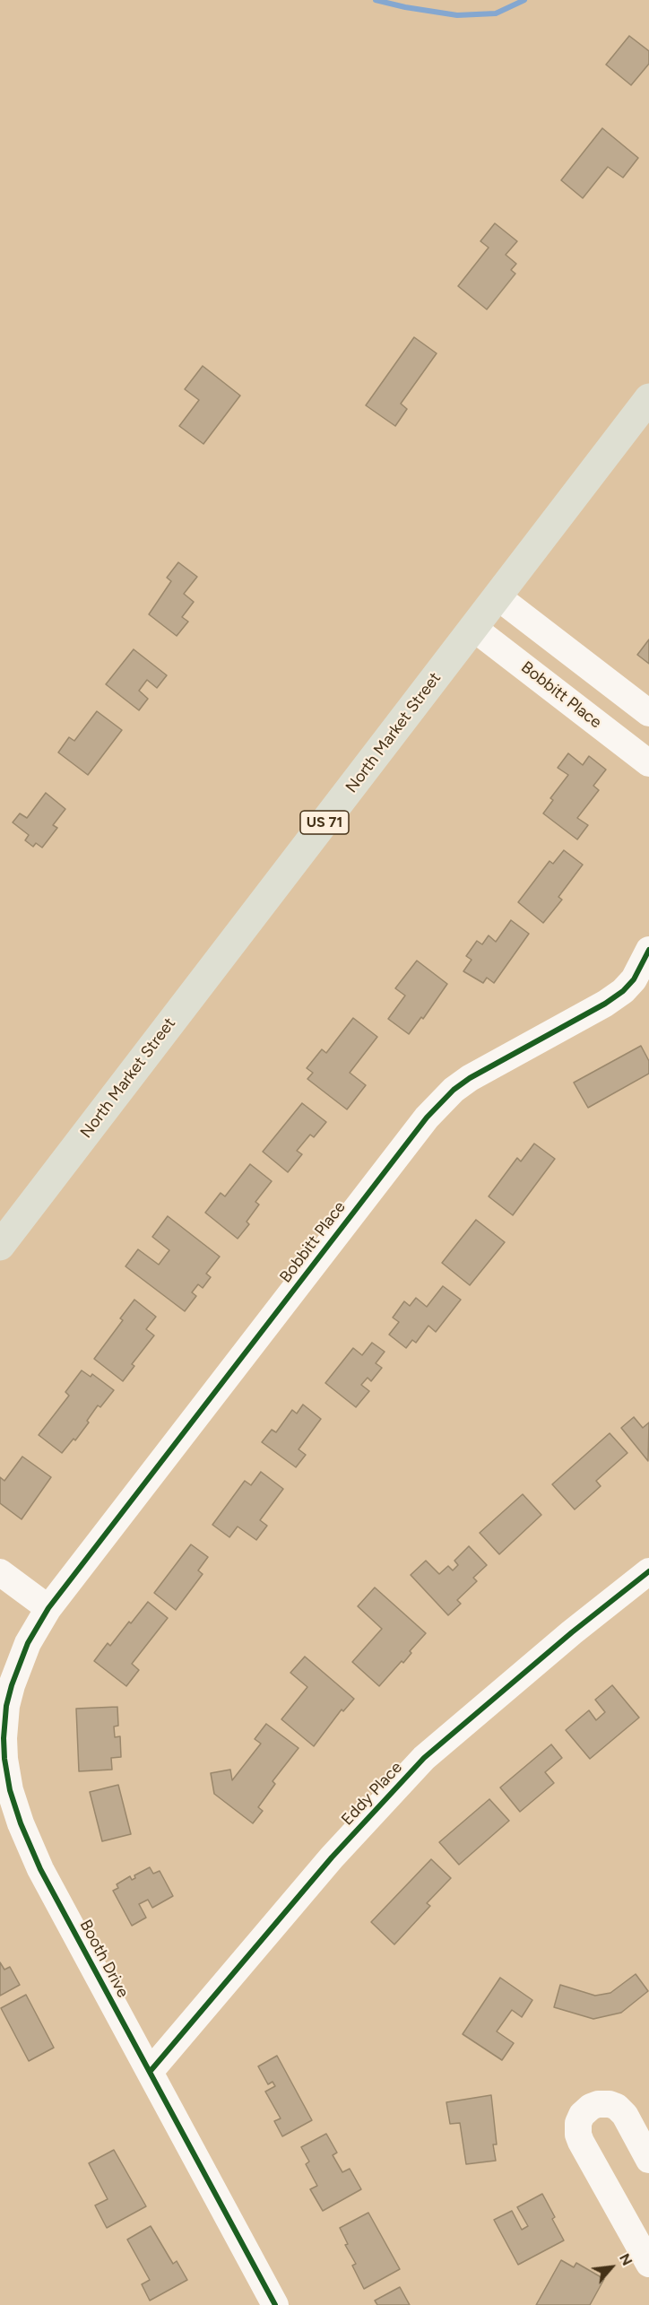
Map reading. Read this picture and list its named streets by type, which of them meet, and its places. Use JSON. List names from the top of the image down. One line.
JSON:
{"streets":{"main road":["North Market Street","US 71"],"street":["Bobbitt Place","Eddy Place","Booth Drive"]},"crossings":[["Bobbitt Place","North Market Street"],["Bobbitt Place","Booth Drive"],["Eddy Place","Booth Drive"]],"north":"top right"}
